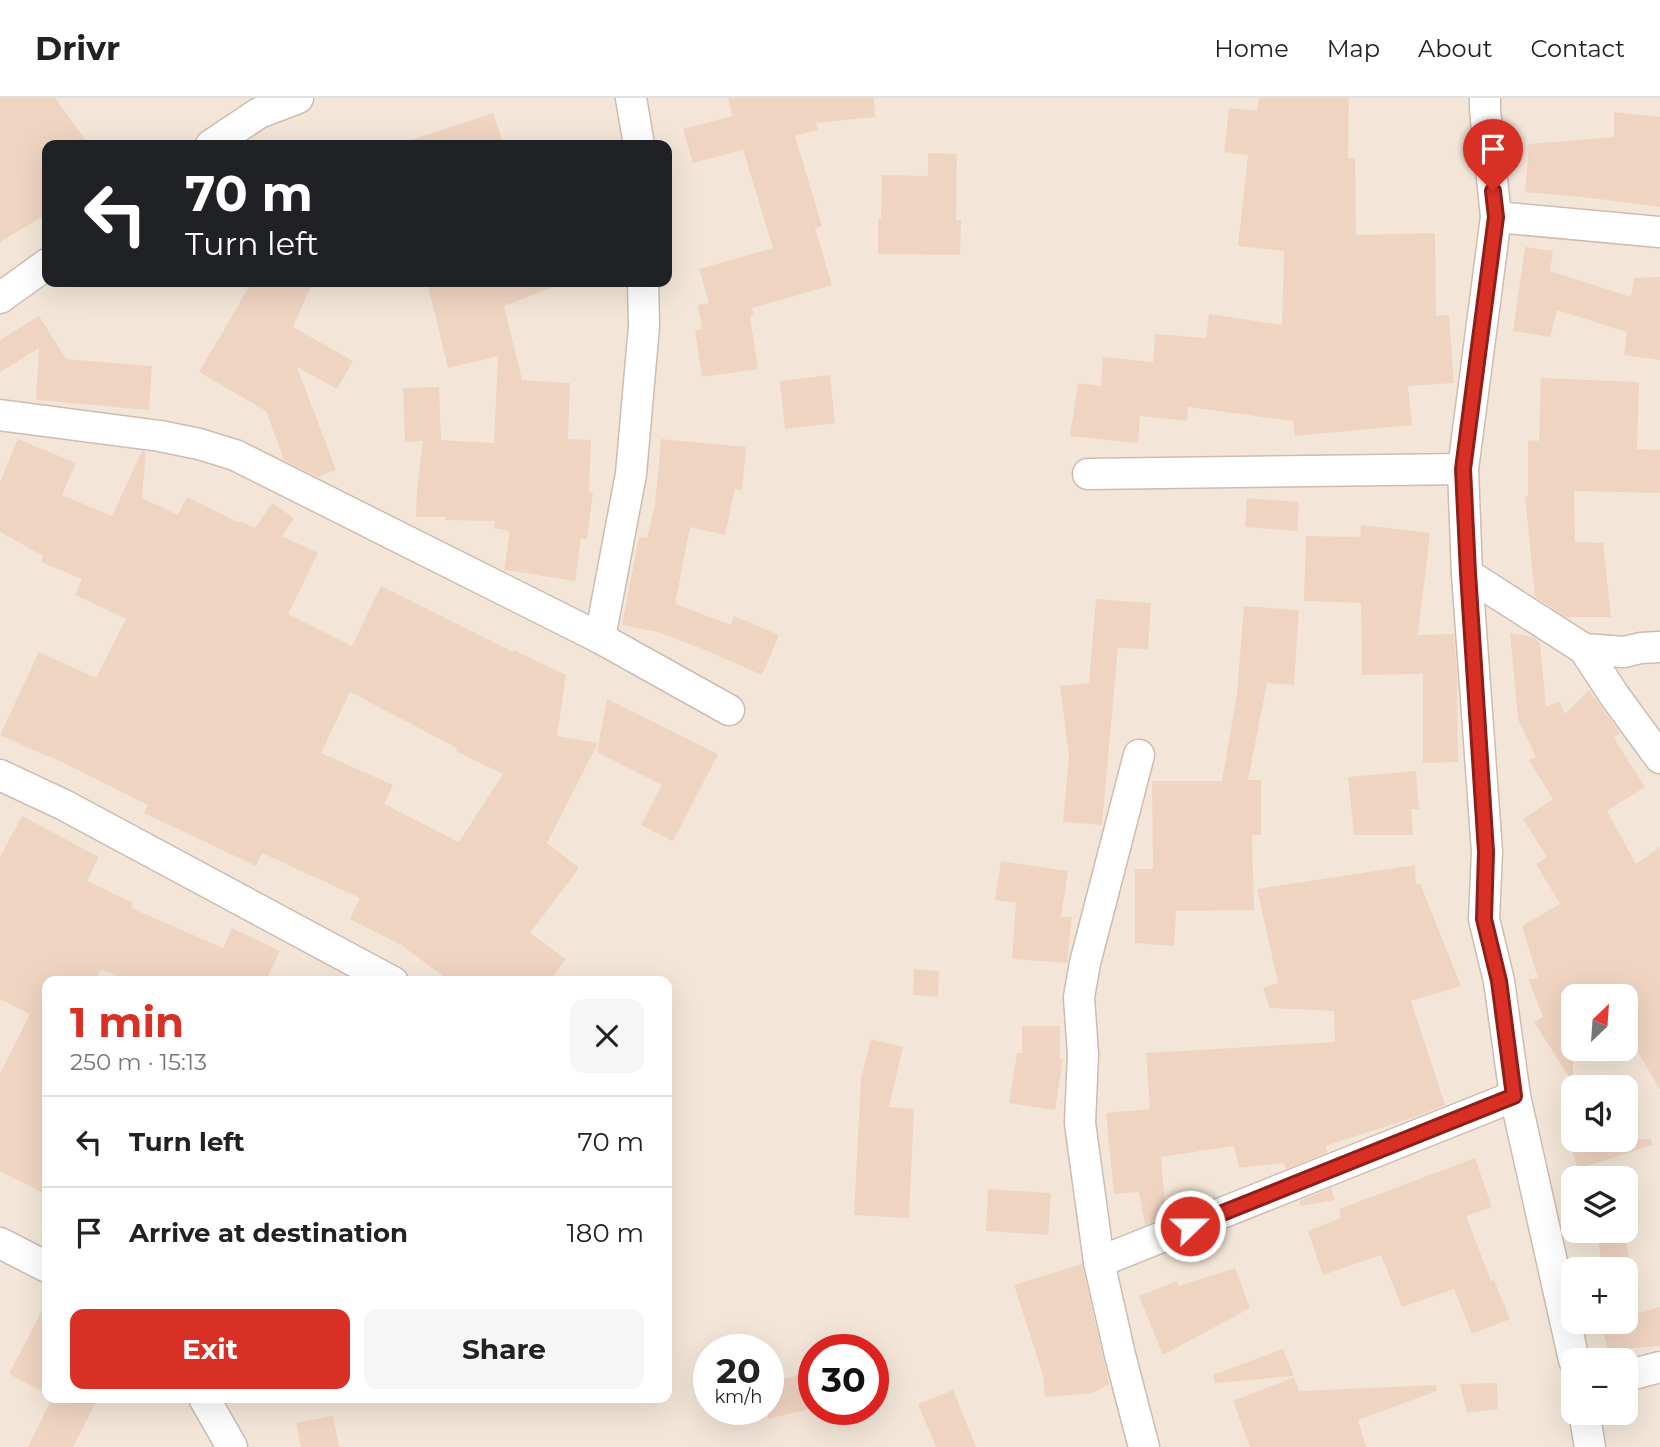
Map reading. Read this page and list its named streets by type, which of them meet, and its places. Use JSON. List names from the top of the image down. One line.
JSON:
{"north":"top right","page":{"header":"Drivr","nav":["Home","Map","About","Contact"],"turn":["70 m","Turn left"],"heading":["1 min","250 m · 15:13"],"map_buttons":["+","−"],"list":[{"name":"Turn left","value":"70 m"},{"name":"Arrive at destination","value":"180 m"}],"buttons":["Exit","Share"],"speed":"20 km/h","limit":"30"}}
